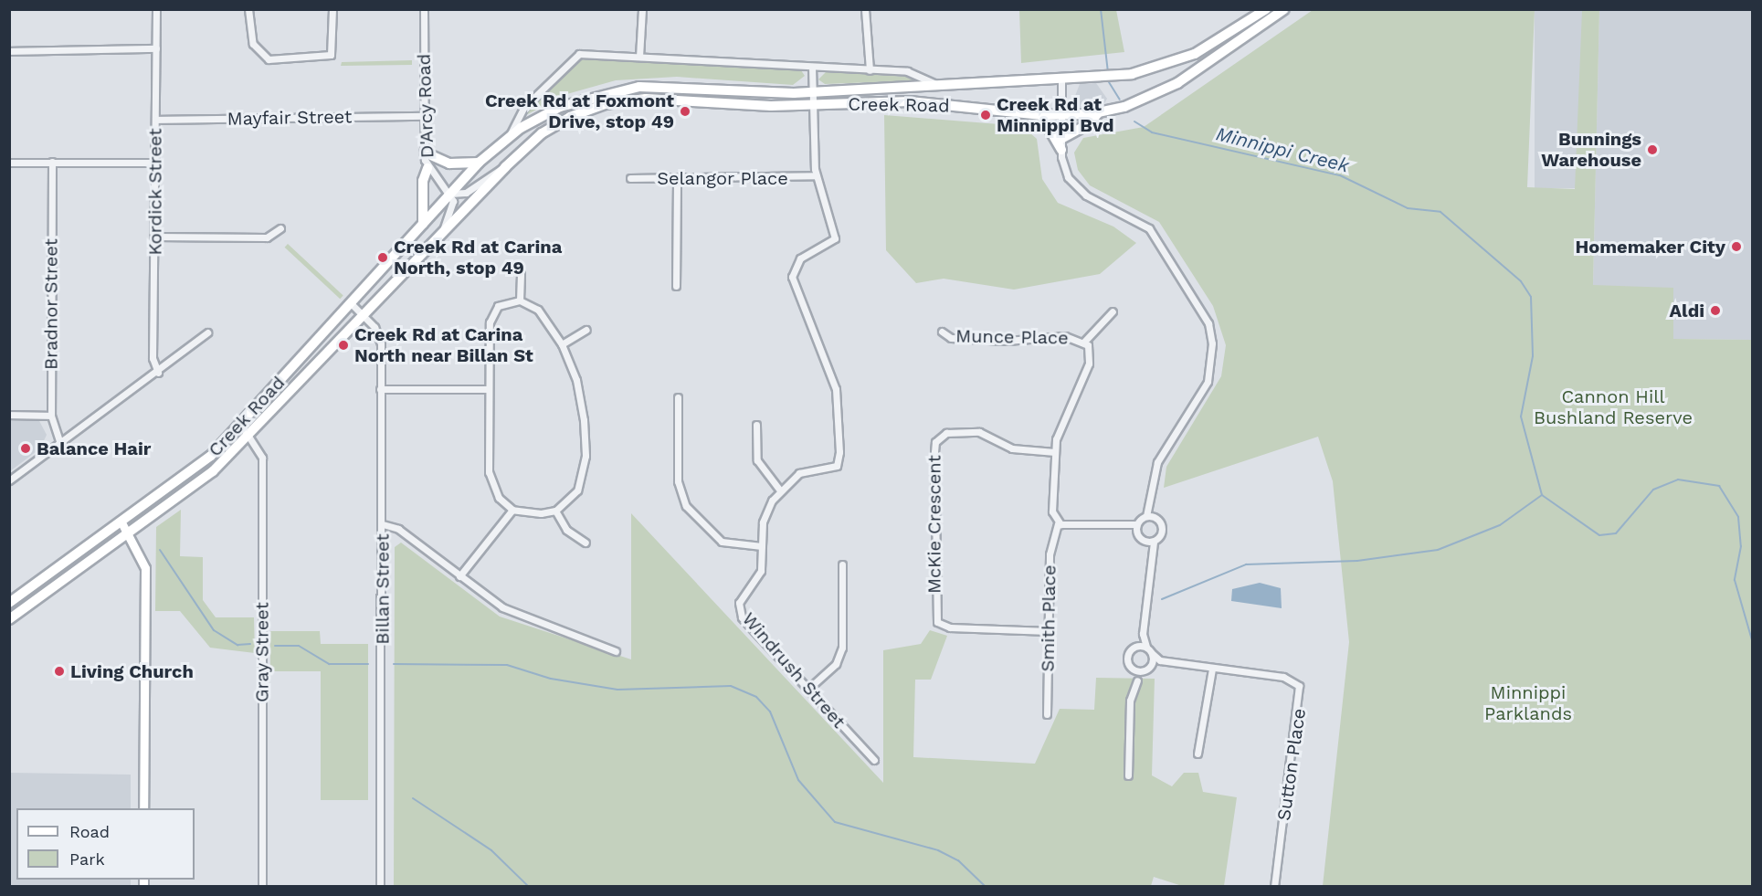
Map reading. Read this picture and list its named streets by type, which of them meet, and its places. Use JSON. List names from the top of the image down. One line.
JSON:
{"streets":{"main road":["Creek Road"],"street":["D'Arcy Road","Mayfair Street","Selangor Place","Kordick Street","Bradnor Street","Munce Place","McKie Crescent","Billan Street","Smith Place","Gray Street","Windrush Street","Sutton Place"]},"crossings":[["Creek Road","D'Arcy Road"],["Creek Road","Billan Street"],["Creek Road","Gray Street"],["D'Arcy Road","Mayfair Street"],["Mayfair Street","Kordick Street"],["Selangor Place","Windrush Street"],["Munce Place","McKie Crescent"],["Munce Place","Smith Place"],["McKie Crescent","Smith Place"]],"water":["Minnippi Creek"],"parks":["Cannon Hill Bushland Reserve","Minnippi Parklands"],"places":["Creek Rd at Foxmont Drive, stop 49","Creek Rd at Minnippi Bvd","Bunnings Warehouse","Homemaker City","Creek Rd at Carina North, stop 49","Aldi","Creek Rd at Carina North near Billan St","Balance Hair","Living Church"],"legend":["Road","Park"]}
